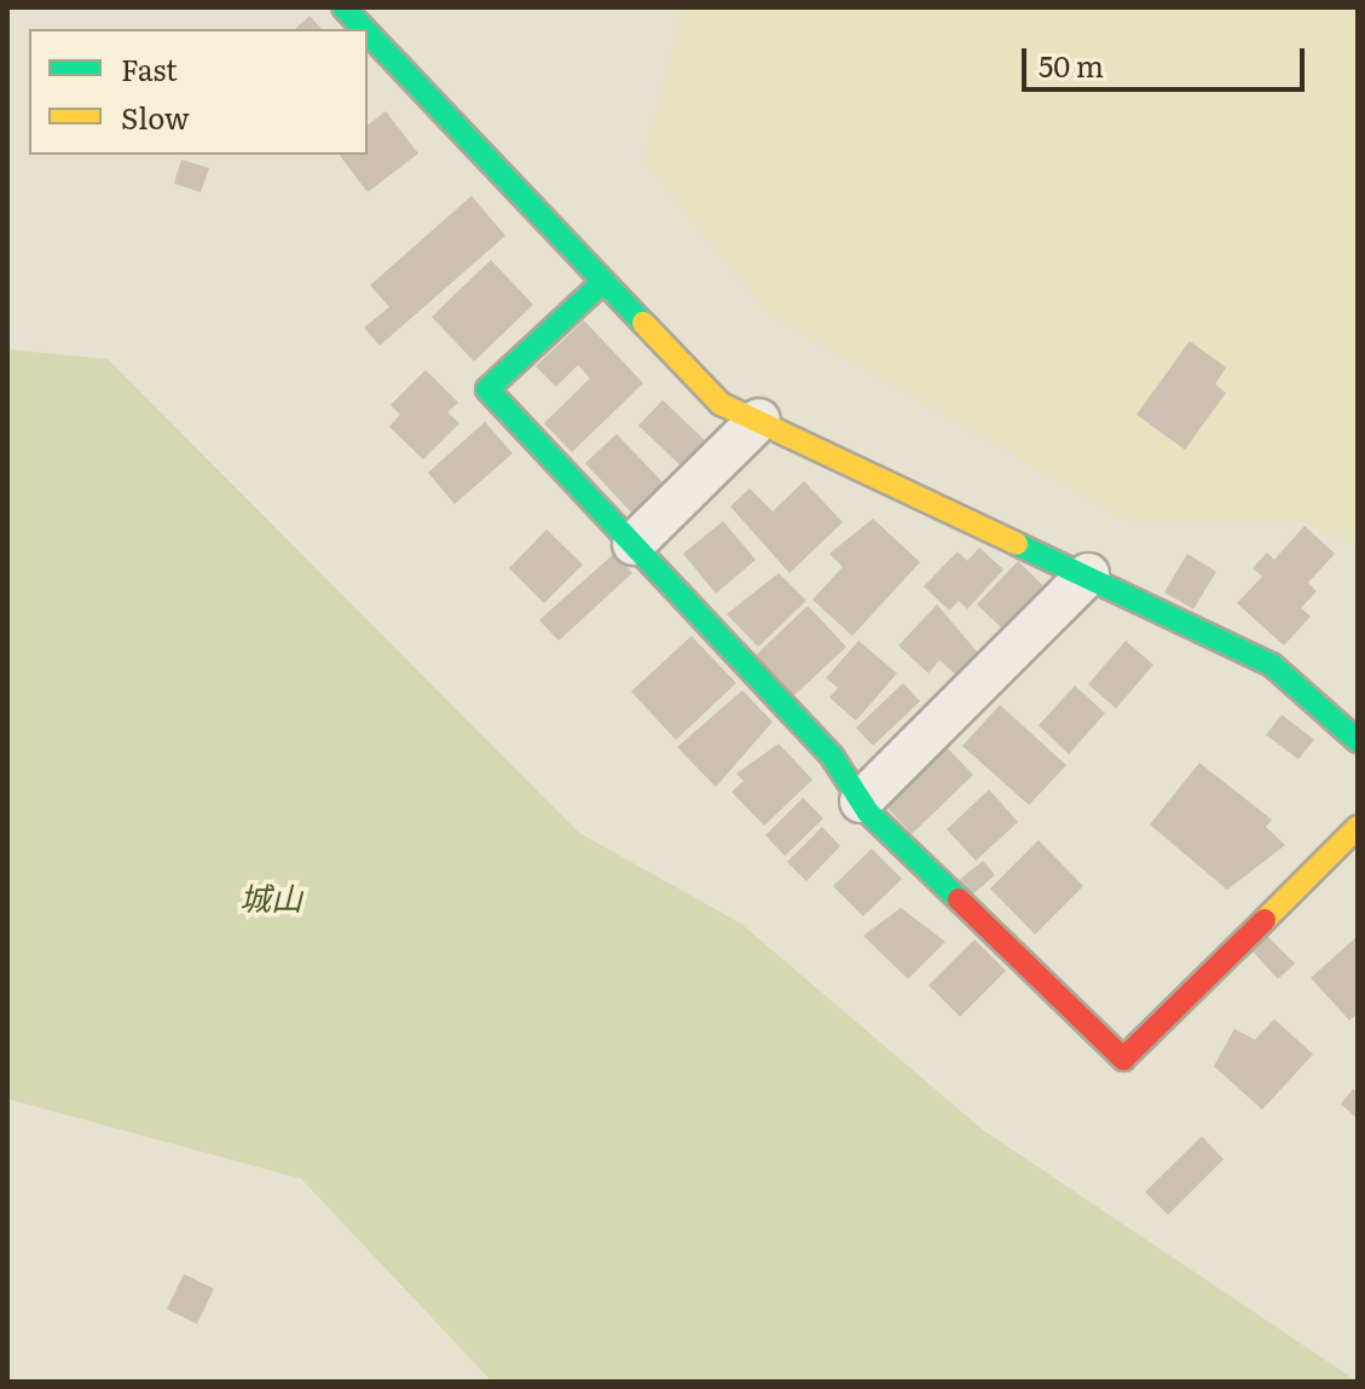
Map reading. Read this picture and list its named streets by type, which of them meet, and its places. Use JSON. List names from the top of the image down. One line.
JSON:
{"parks":["城山"],"legend":["Fast","Slow"],"scale_bar":"50 m"}
